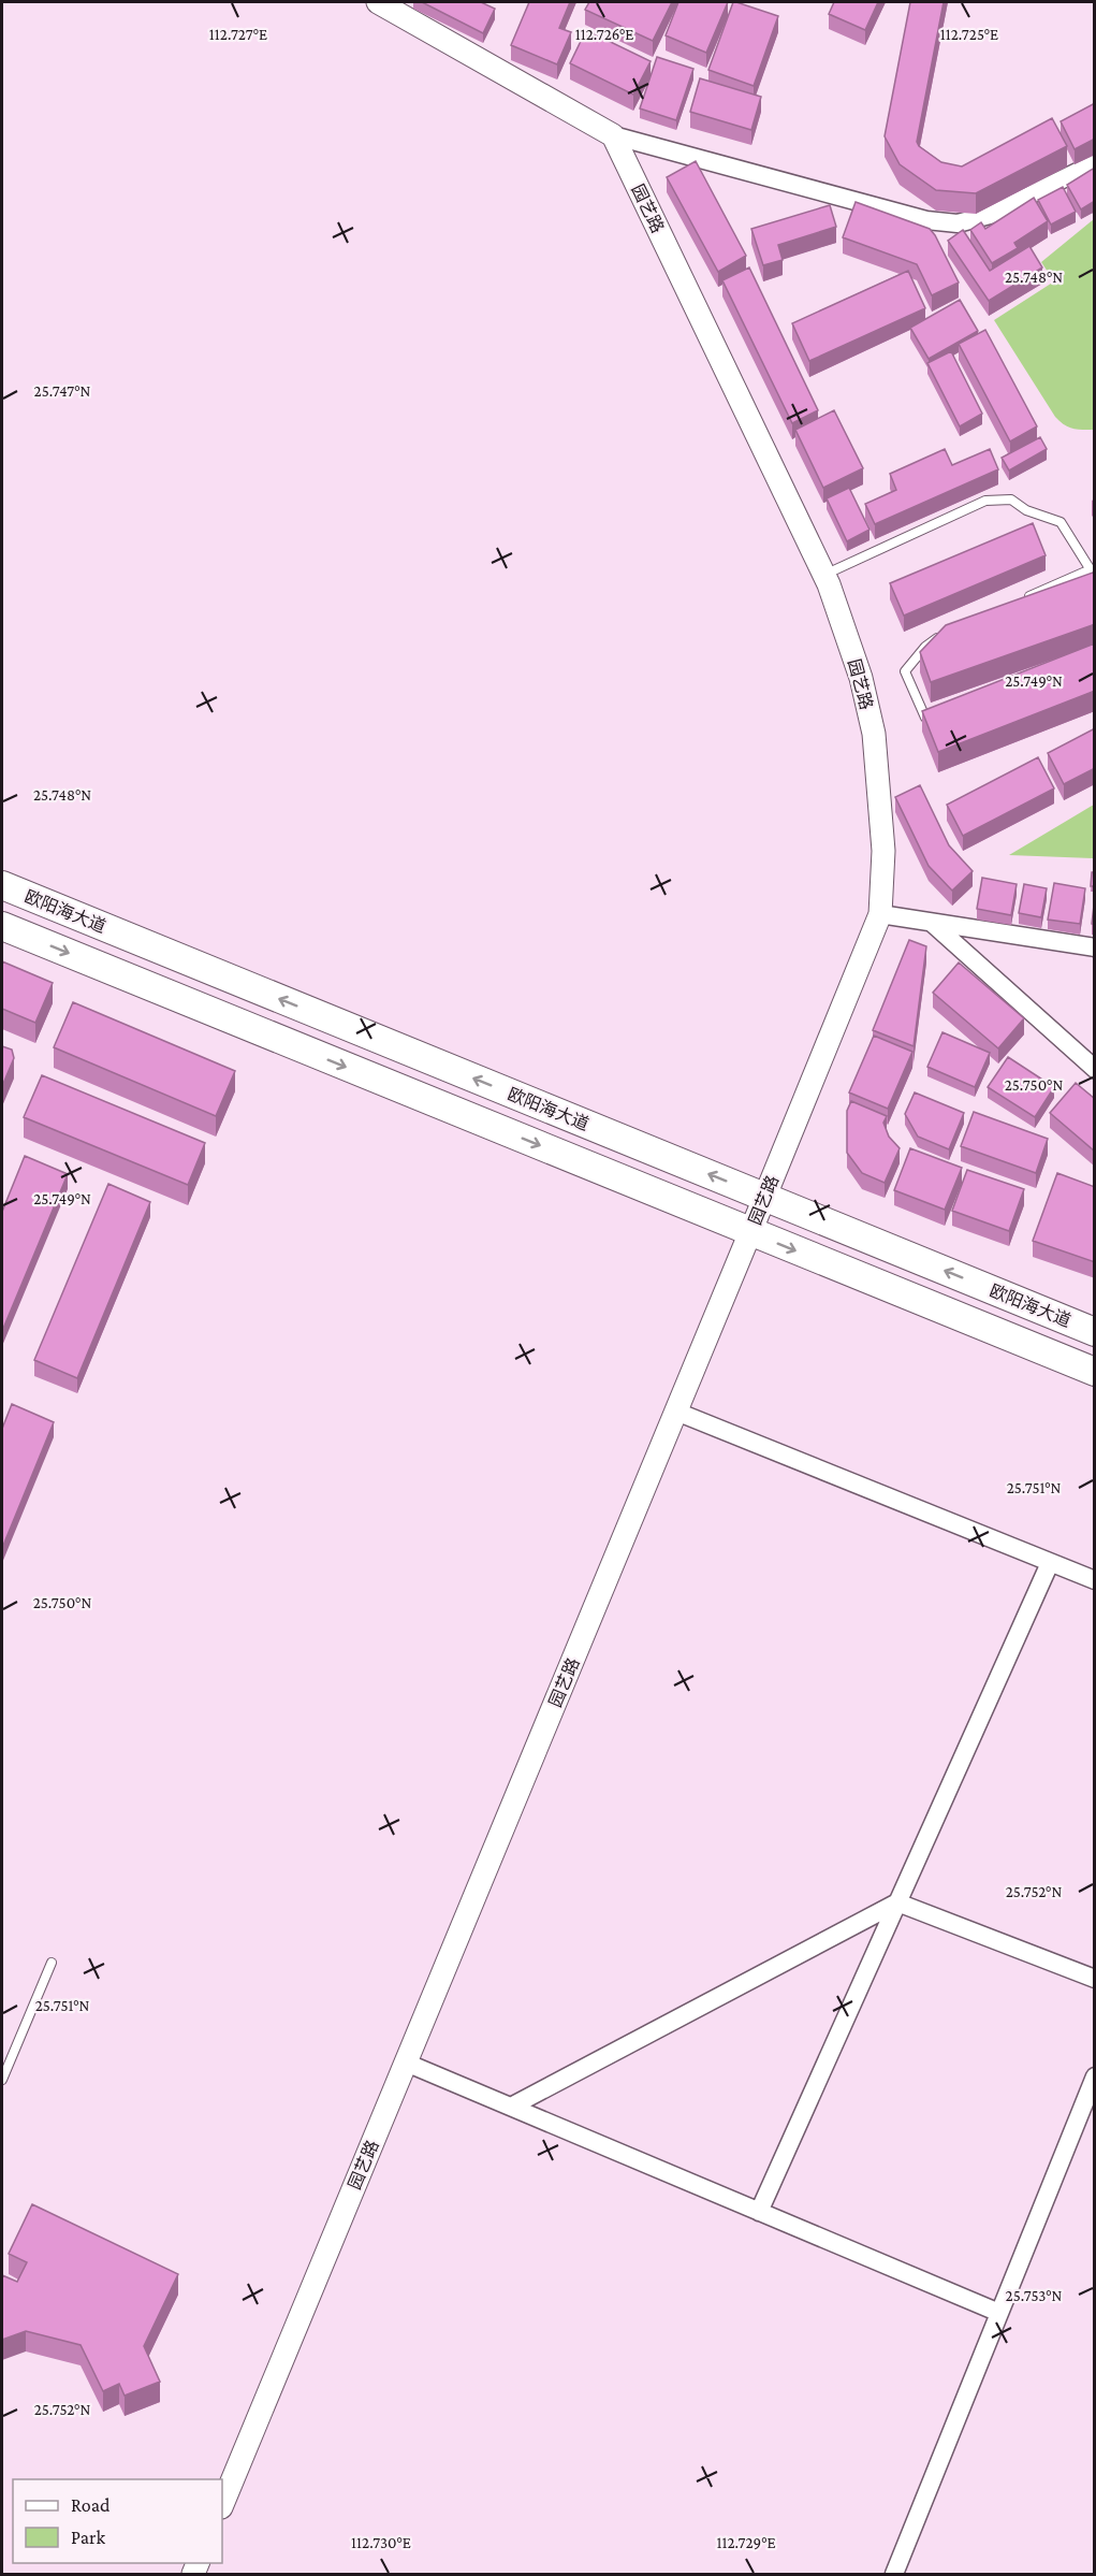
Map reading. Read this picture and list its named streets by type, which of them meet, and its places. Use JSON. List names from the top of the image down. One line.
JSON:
{"streets":{"main road":["欧阳海大道"],"street":["园艺路"]},"crossings":[["园艺路","欧阳海大道"]],"legend":["Road","Park"],"coordinates":["112.726°E","112.725°E","112.727°E","25.748°N","25.747°N","25.749°N","25.750°N","25.751°N","25.752°N","25.753°N","112.730°E","112.729°E"]}
